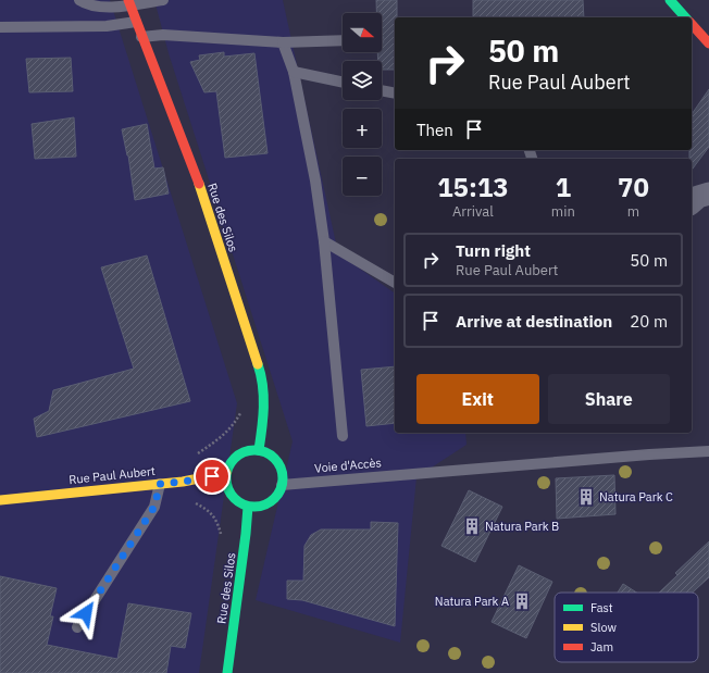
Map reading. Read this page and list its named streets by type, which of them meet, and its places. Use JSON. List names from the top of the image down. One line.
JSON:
{"streets":{"street":["Rue des Silos","Rue Paul Aubert"],"lane":["Voie d'Accès"]},"crossings":[["Rue des Silos","Voie d'Accès"],["Rue des Silos","Rue Paul Aubert"],["Voie d'Accès","Rue Paul Aubert"]],"places":{"building":["Natura Park C","Natura Park B","Natura Park A"]},"legend":["Fast","Slow","Jam"],"north":"right","page":{"map_buttons":["+","−"],"turn":["50 m","Rue Paul Aubert"],"then":"Then","eta":["15:13","Arrival","1","min","70","m"],"list":[{"name":"Turn right","note":"Rue Paul Aubert","value":"50 m"},{"name":"Arrive at destination","value":"20 m"}],"buttons":["Exit","Share"]}}
